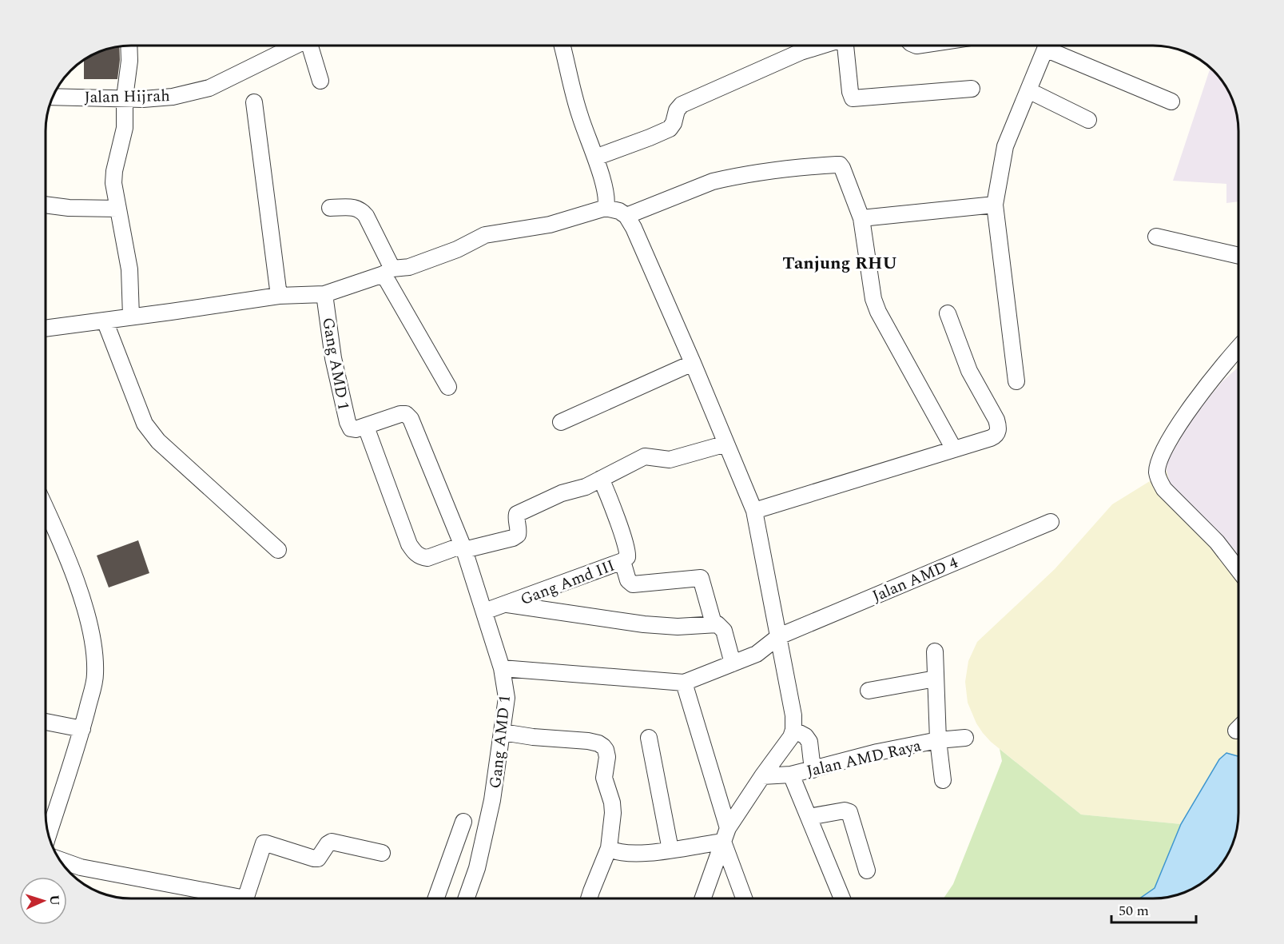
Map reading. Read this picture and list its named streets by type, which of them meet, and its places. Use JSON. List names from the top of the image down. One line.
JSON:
{"streets":{"street":["Jalan Hijrah","Gang AMD 1","Jalan AMD 4","Gang Amd III","Jalan AMD Raya"]},"crossings":[["Gang AMD 1","Gang Amd III"]],"districts":["Tanjung RHU"],"scale_bar":"50 m","north":"right"}
